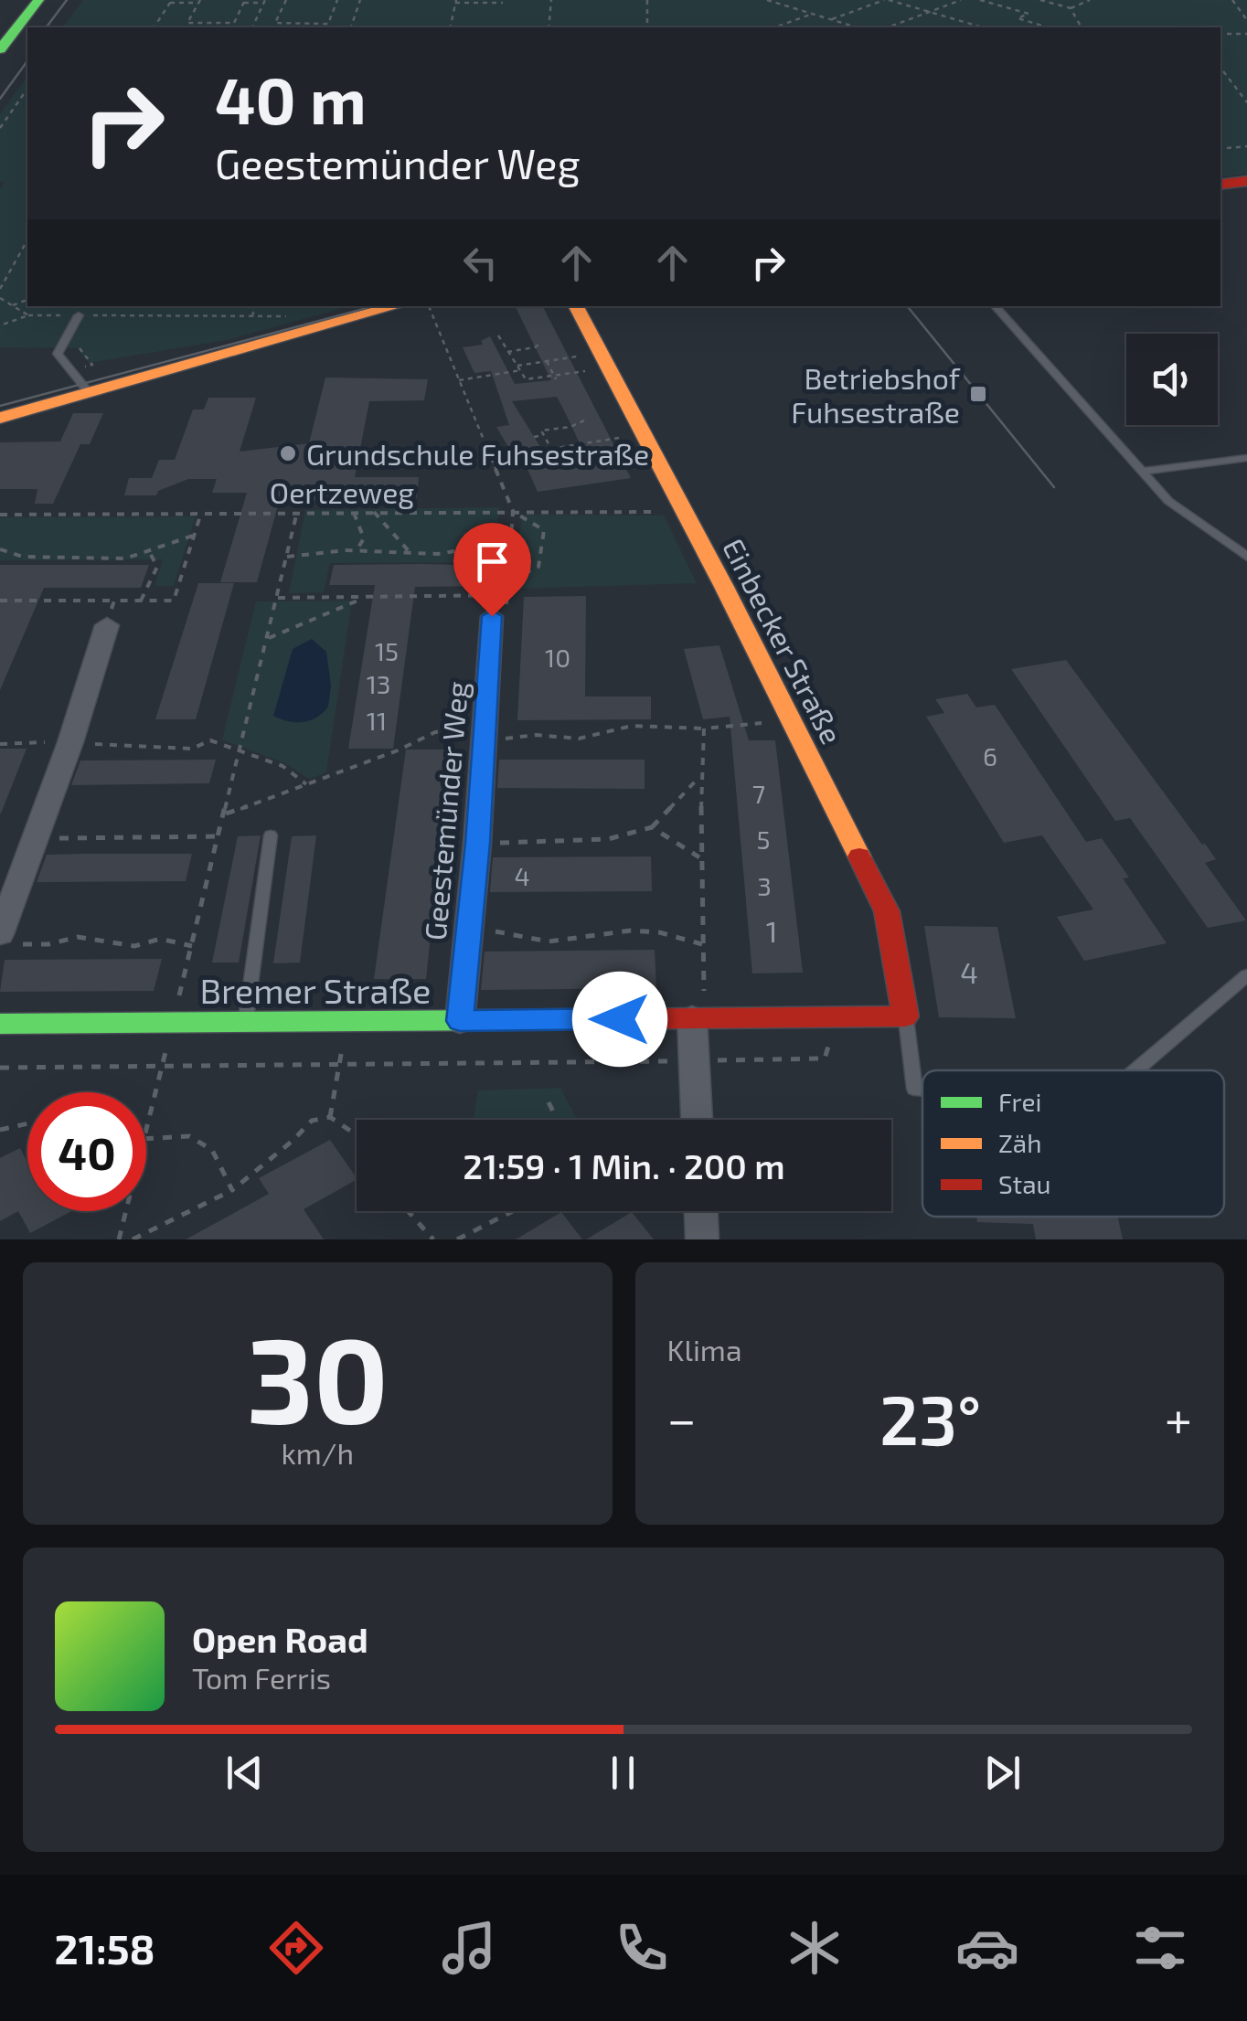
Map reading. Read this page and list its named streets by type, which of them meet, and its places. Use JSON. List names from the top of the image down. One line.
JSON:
{"streets":{"street":["Einbecker Straße","Geestemünder Weg","Bremer Straße"],"path":["Oertzeweg"]},"crossings":[["Oertzeweg","Einbecker Straße"],["Einbecker Straße","Bremer Straße"],["Geestemünder Weg","Bremer Straße"]],"places":{"transit":["Betriebshof Fuhsestraße"],"other":["Grundschule Fuhsestraße"]},"house_numbers":["15","10","13","11","6","7","5","4","3","1","4"],"legend":["Frei","Zäh","Stau"],"page":{"turn":["40 m","Geestemünder Weg"],"limit":"40","trip":"21:59 · 1 Min. · 200 m","tile":[["30","km/h"],"Klima"],"heat":["−","23°","+"],"song":["Open Road","Tom Ferris"],"tabs":"21:58"}}
